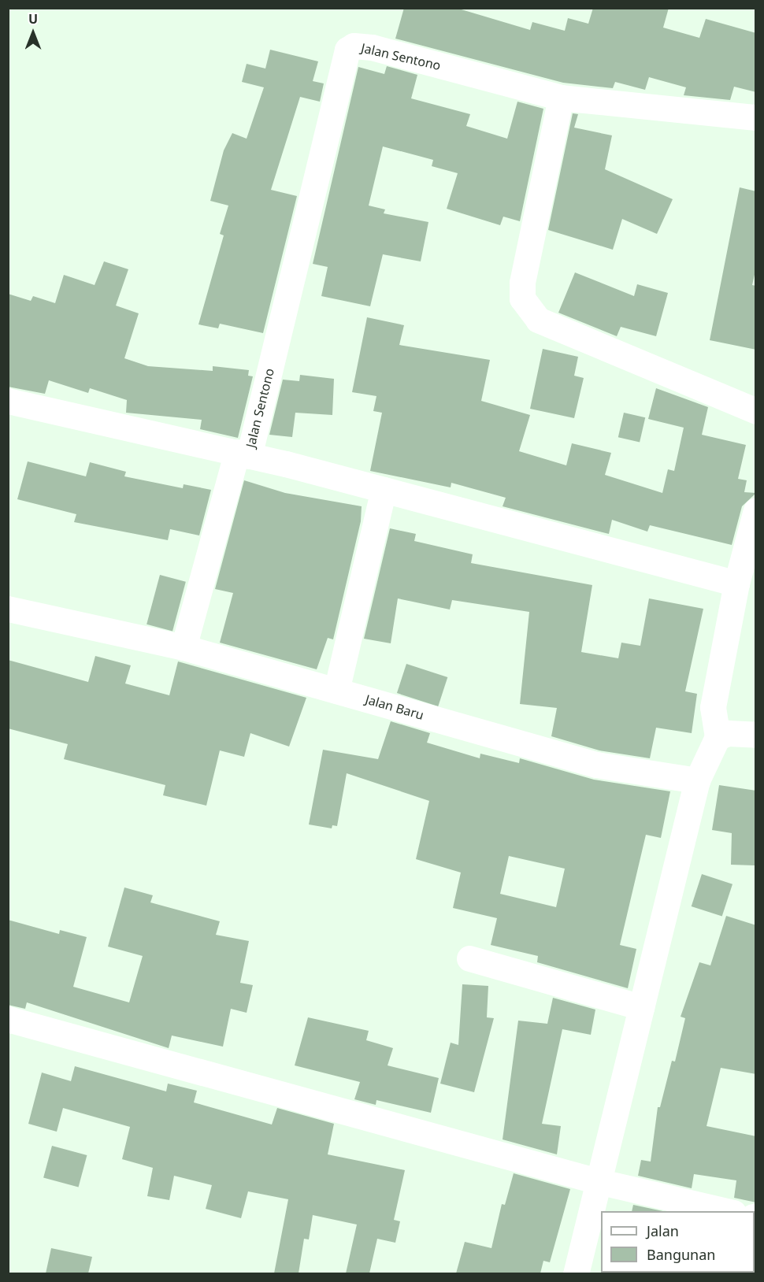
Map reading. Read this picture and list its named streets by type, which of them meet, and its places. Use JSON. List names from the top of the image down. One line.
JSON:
{"streets":{"street":["Jalan Sentono","Jalan Baru"]},"legend":["Jalan","Bangunan"],"north":"top"}
